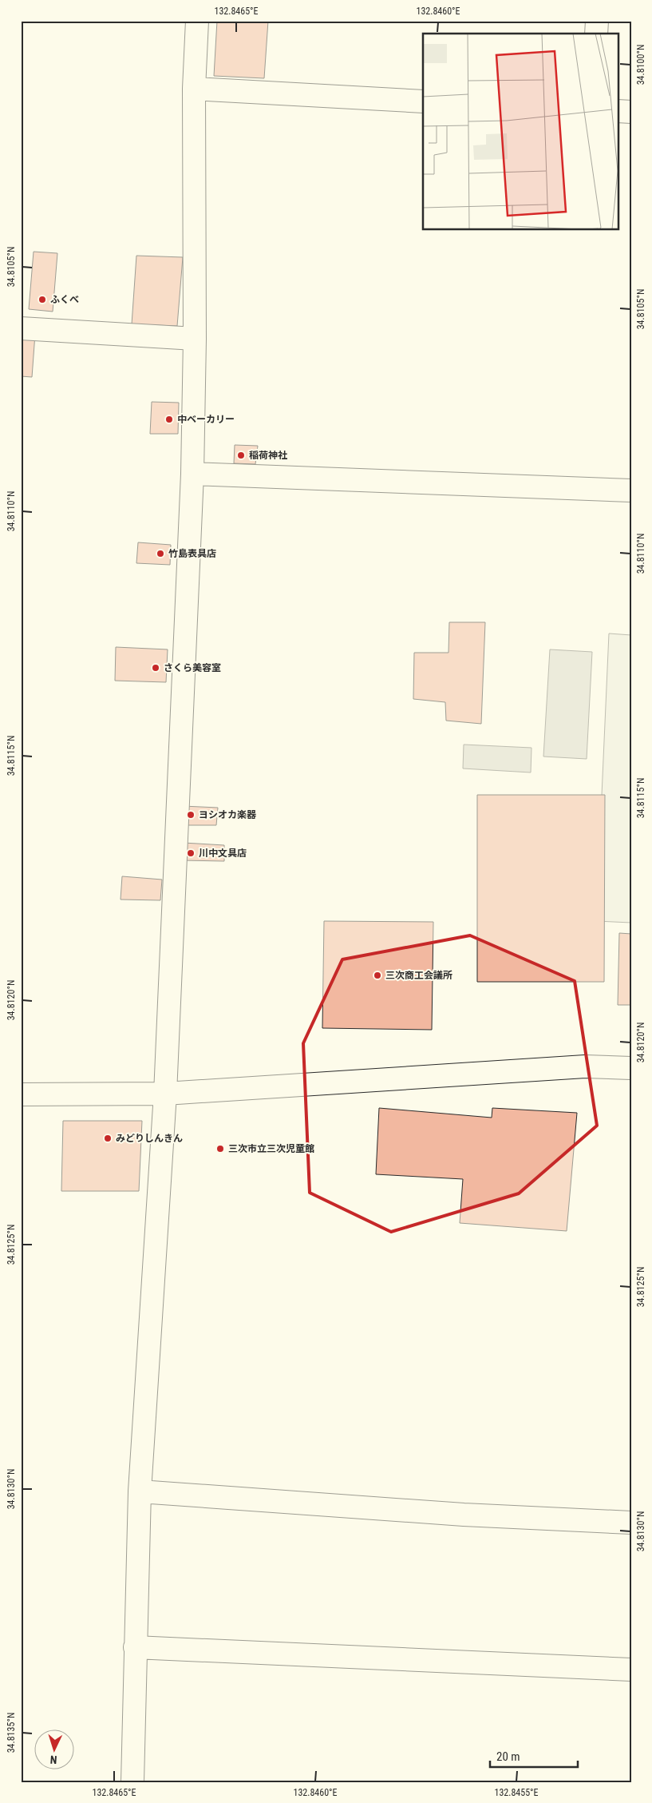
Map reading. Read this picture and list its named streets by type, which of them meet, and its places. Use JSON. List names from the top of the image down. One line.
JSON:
{"places":["ふくべ","中ベーカリー","稲荷神社","竹島表具店","さくら美容室","ヨシオカ楽器","川中文具店","三次商工会議所","みどりしんきん","三次市立三次児童館"],"scale_bar":"20 m","north":"bottom","coordinates":["132.8465°E","132.8460°E","34.8100°N","34.8105°N","34.8110°N","34.8115°N","34.8120°N","34.8125°N","34.8130°N","34.8135°N","132.8455°E"]}
